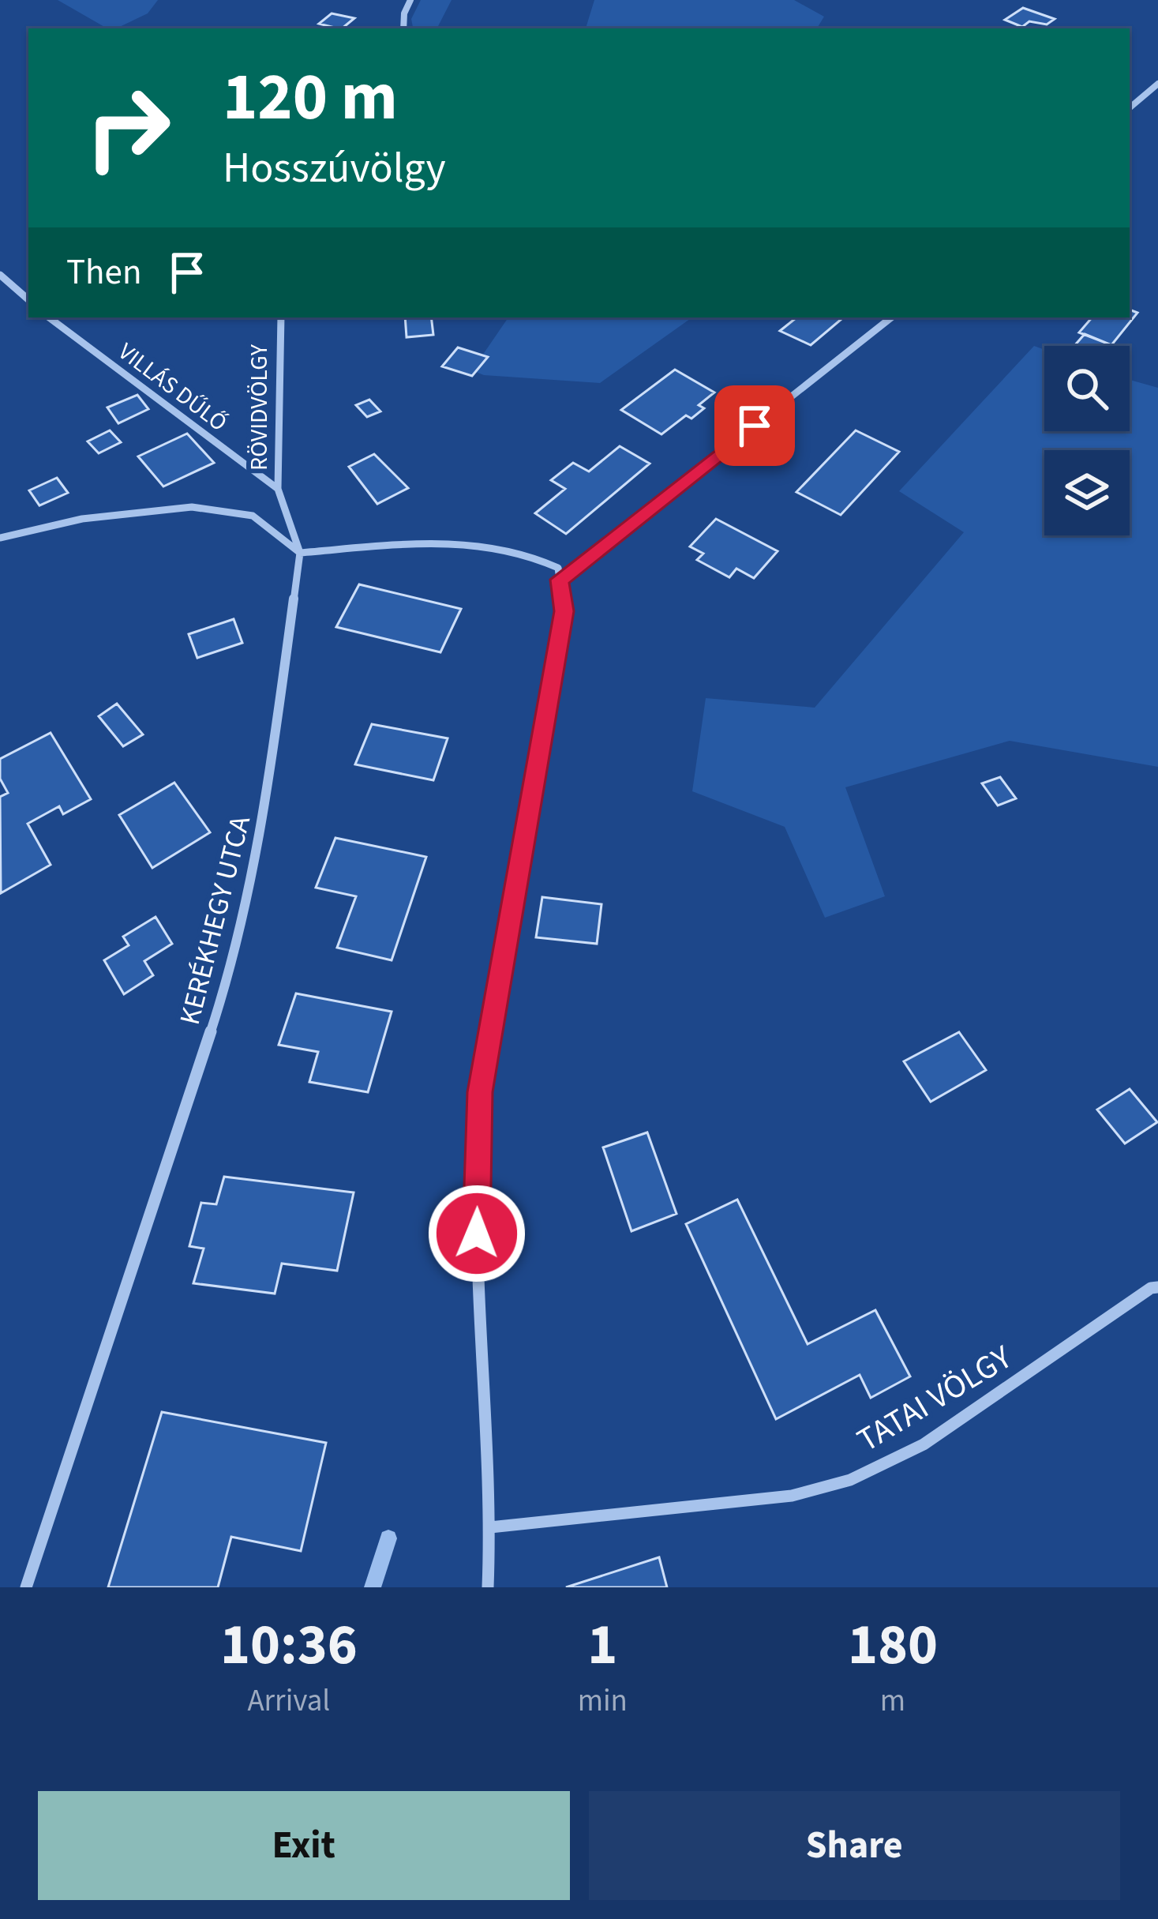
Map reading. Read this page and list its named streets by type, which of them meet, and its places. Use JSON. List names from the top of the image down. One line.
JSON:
{"streets":{"street":["VILLÁS DŰLŐ","RÖVIDVÖLGY","KERÉKHEGY UTCA","TATAI VÖLGY"]},"crossings":[["VILLÁS DŰLŐ","RÖVIDVÖLGY"],["RÖVIDVÖLGY","KERÉKHEGY UTCA"]],"page":{"turn":["120 m","Hosszúvölgy"],"then":"Then","eta":["10:36","Arrival","1","min","180","m"],"buttons":["Exit","Share"]}}
